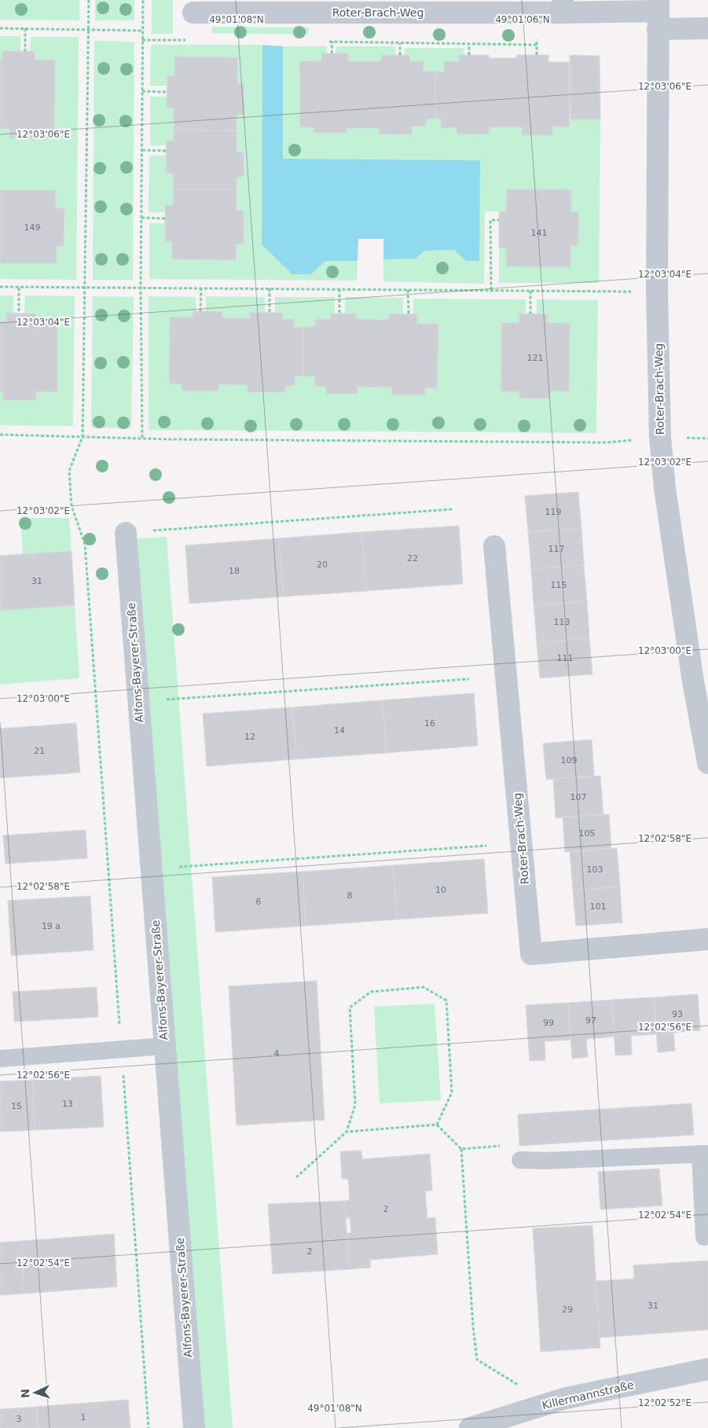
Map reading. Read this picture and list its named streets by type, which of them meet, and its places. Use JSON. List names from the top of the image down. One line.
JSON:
{"streets":{"street":["Roter-Brach-Weg","Alfons-Bayerer-Straße","Killermannstraße"]},"house_numbers":["149","141","121","119","117","22","20","18","31","115","113","111","16","14","12","21","109","107","105","103","10","8","6","101","19 a","93","97","99","4","13","15","2","2","31","29","1","3"],"north":"left","coordinates":["49°01'08\"N","49°01'06\"N","12°03'06\"E","12°03'04\"E","12°03'02\"E","12°03'00\"E","12°02'58\"E","12°02'56\"E","12°02'54\"E","12°02'52\"E"]}
